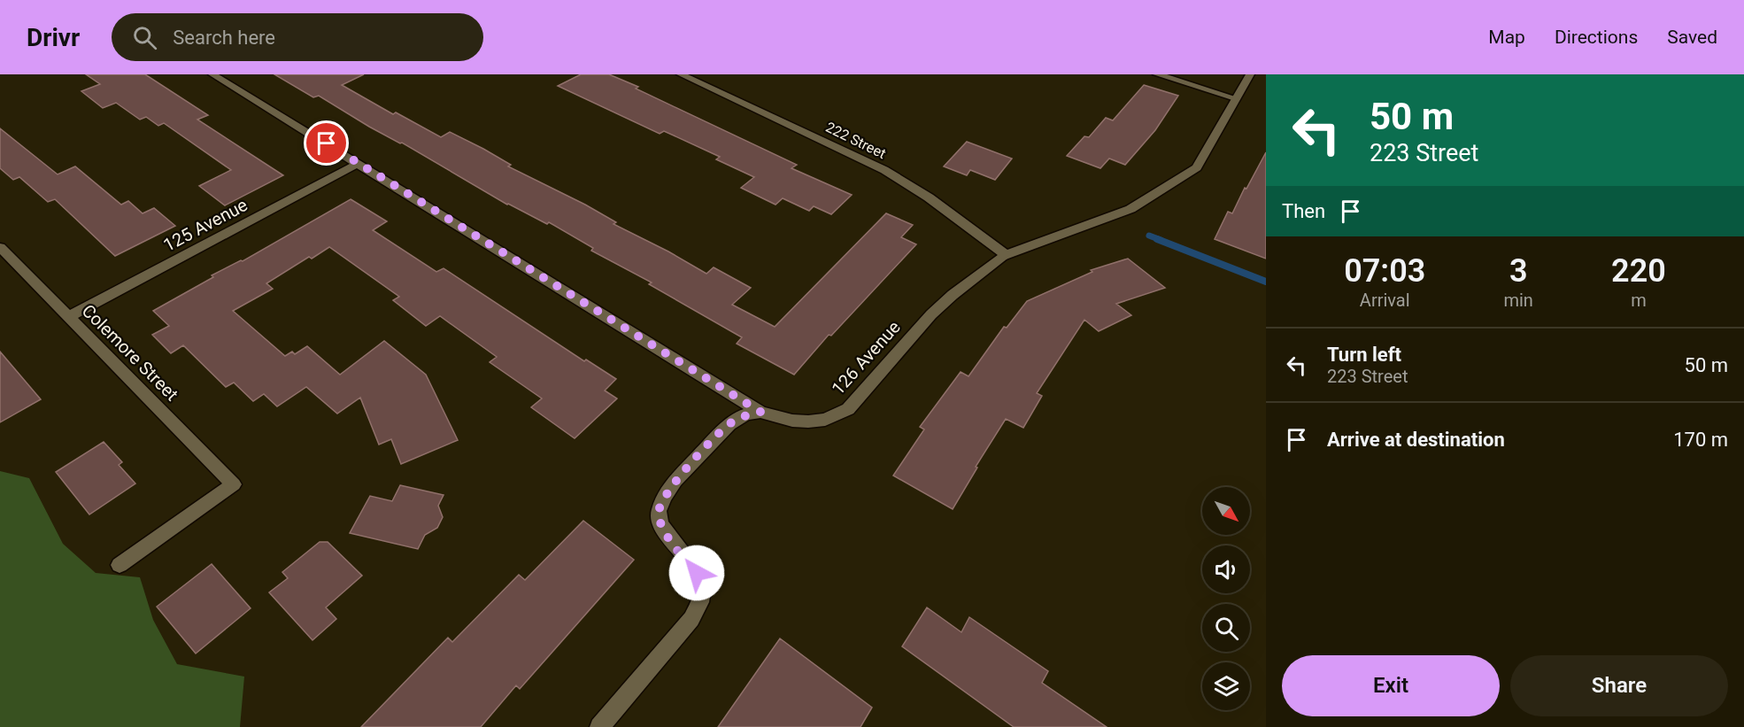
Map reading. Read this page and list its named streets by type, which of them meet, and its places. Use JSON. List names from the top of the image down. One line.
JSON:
{"streets":{"street":["222 Street","125 Avenue","Colemore Street","126 Avenue"]},"crossings":[["222 Street","126 Avenue"],["125 Avenue","Colemore Street"],["125 Avenue","126 Avenue"]],"north":"bottom right","page":{"header":"Drivr","search":"Search here","nav":["Map","Directions","Saved"],"turn":["50 m","223 Street"],"then":"Then","eta":["07:03","Arrival","3","min","220","m"],"list":[{"name":"Turn left","note":"223 Street","value":"50 m"},{"name":"Arrive at destination","value":"170 m"}],"buttons":["Exit","Share"]}}
